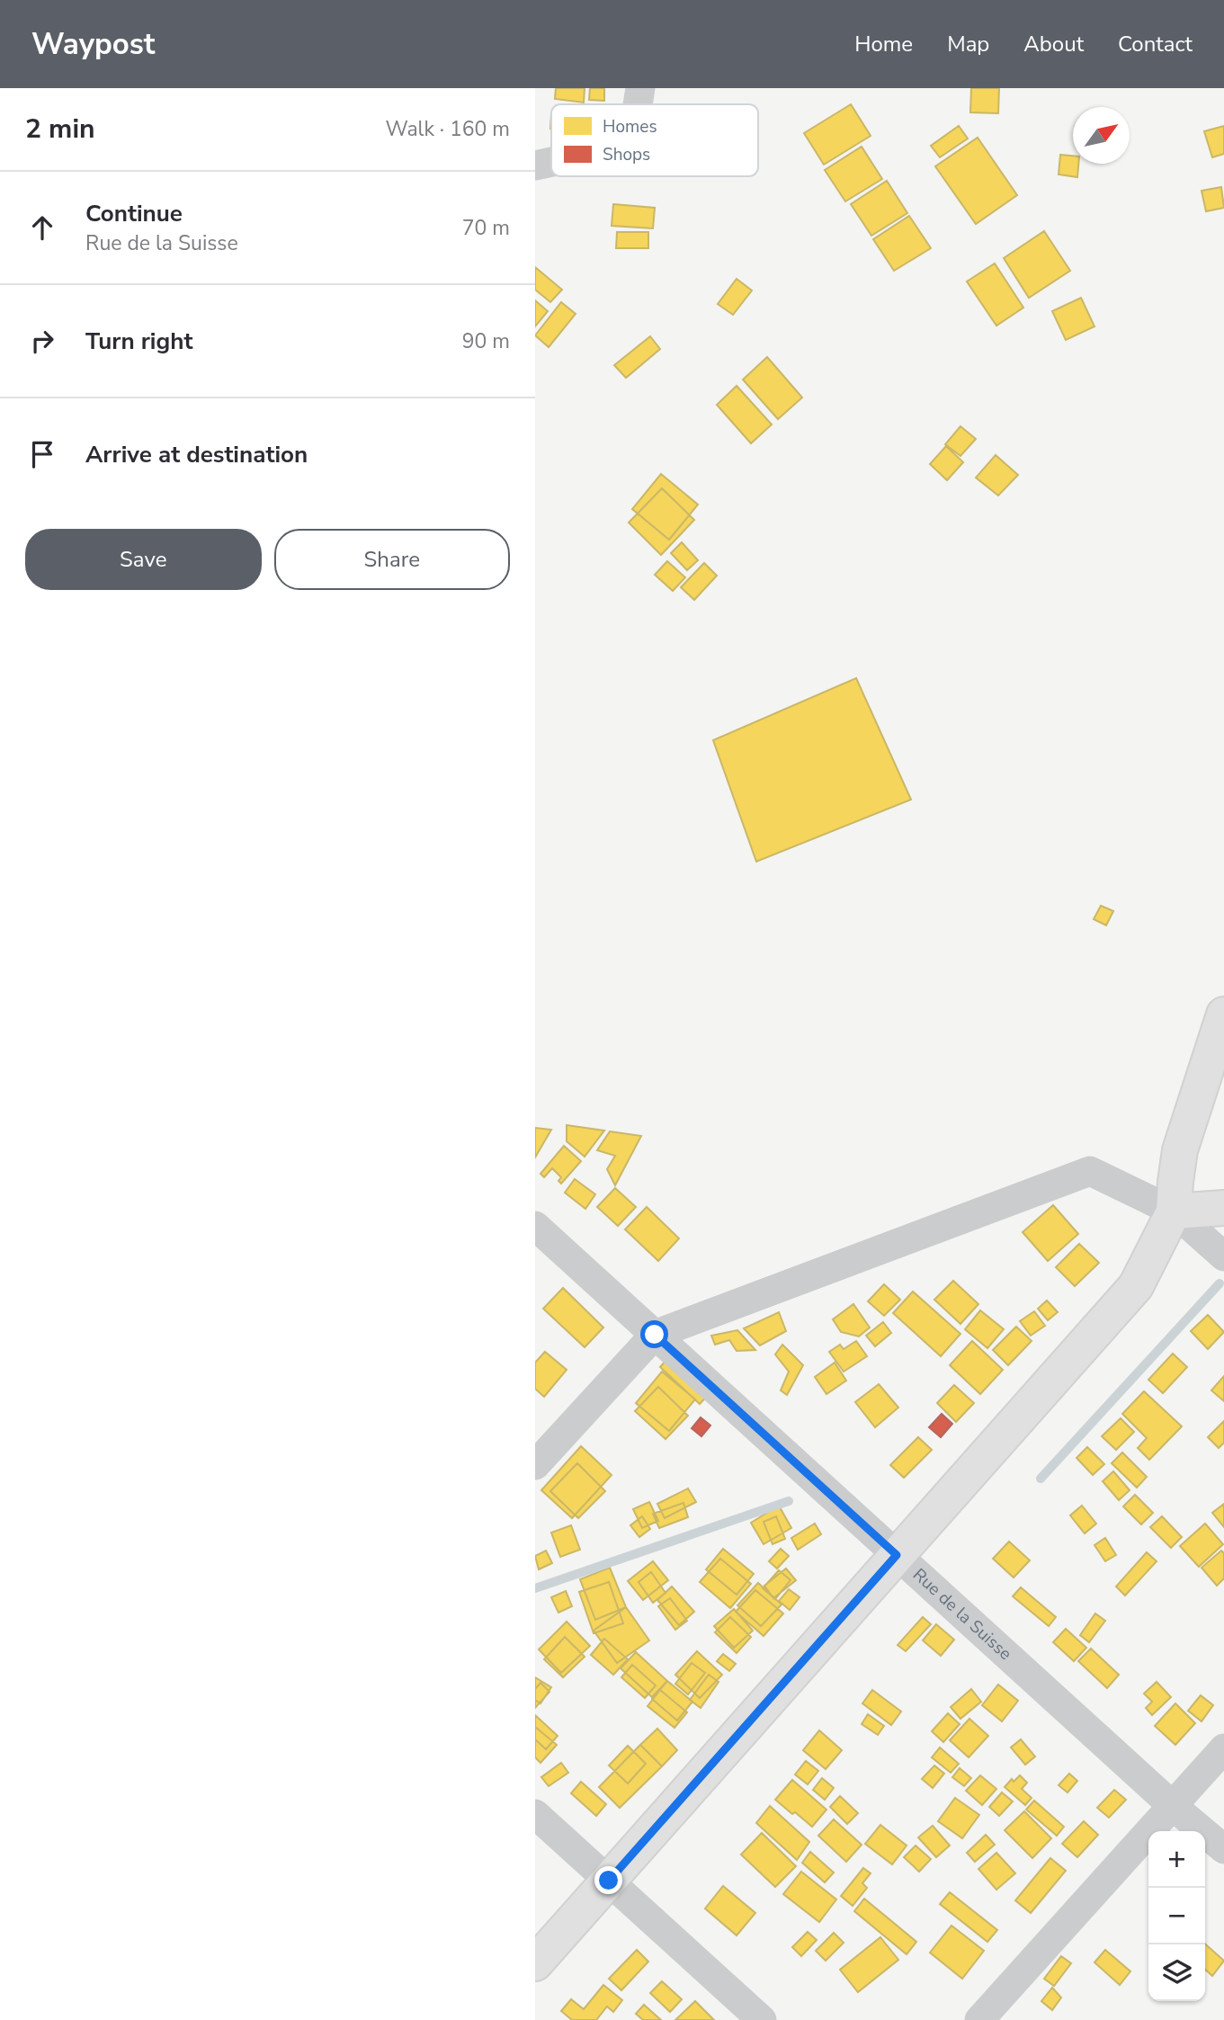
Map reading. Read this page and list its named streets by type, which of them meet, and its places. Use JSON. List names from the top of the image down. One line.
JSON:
{"streets":{"street":["Rue de la Suisse"]},"legend":["Homes","Shops"],"north":"top right","page":{"header":"Waypost","nav":["Home","Map","About","Contact"],"heading":["2 min","Walk · 160 m"],"list":[["Continue","Rue de la Suisse","70 m"],["Turn right","90 m"],"Arrive at destination"],"buttons":["Save","Share"],"map_buttons":["+","−"]}}
